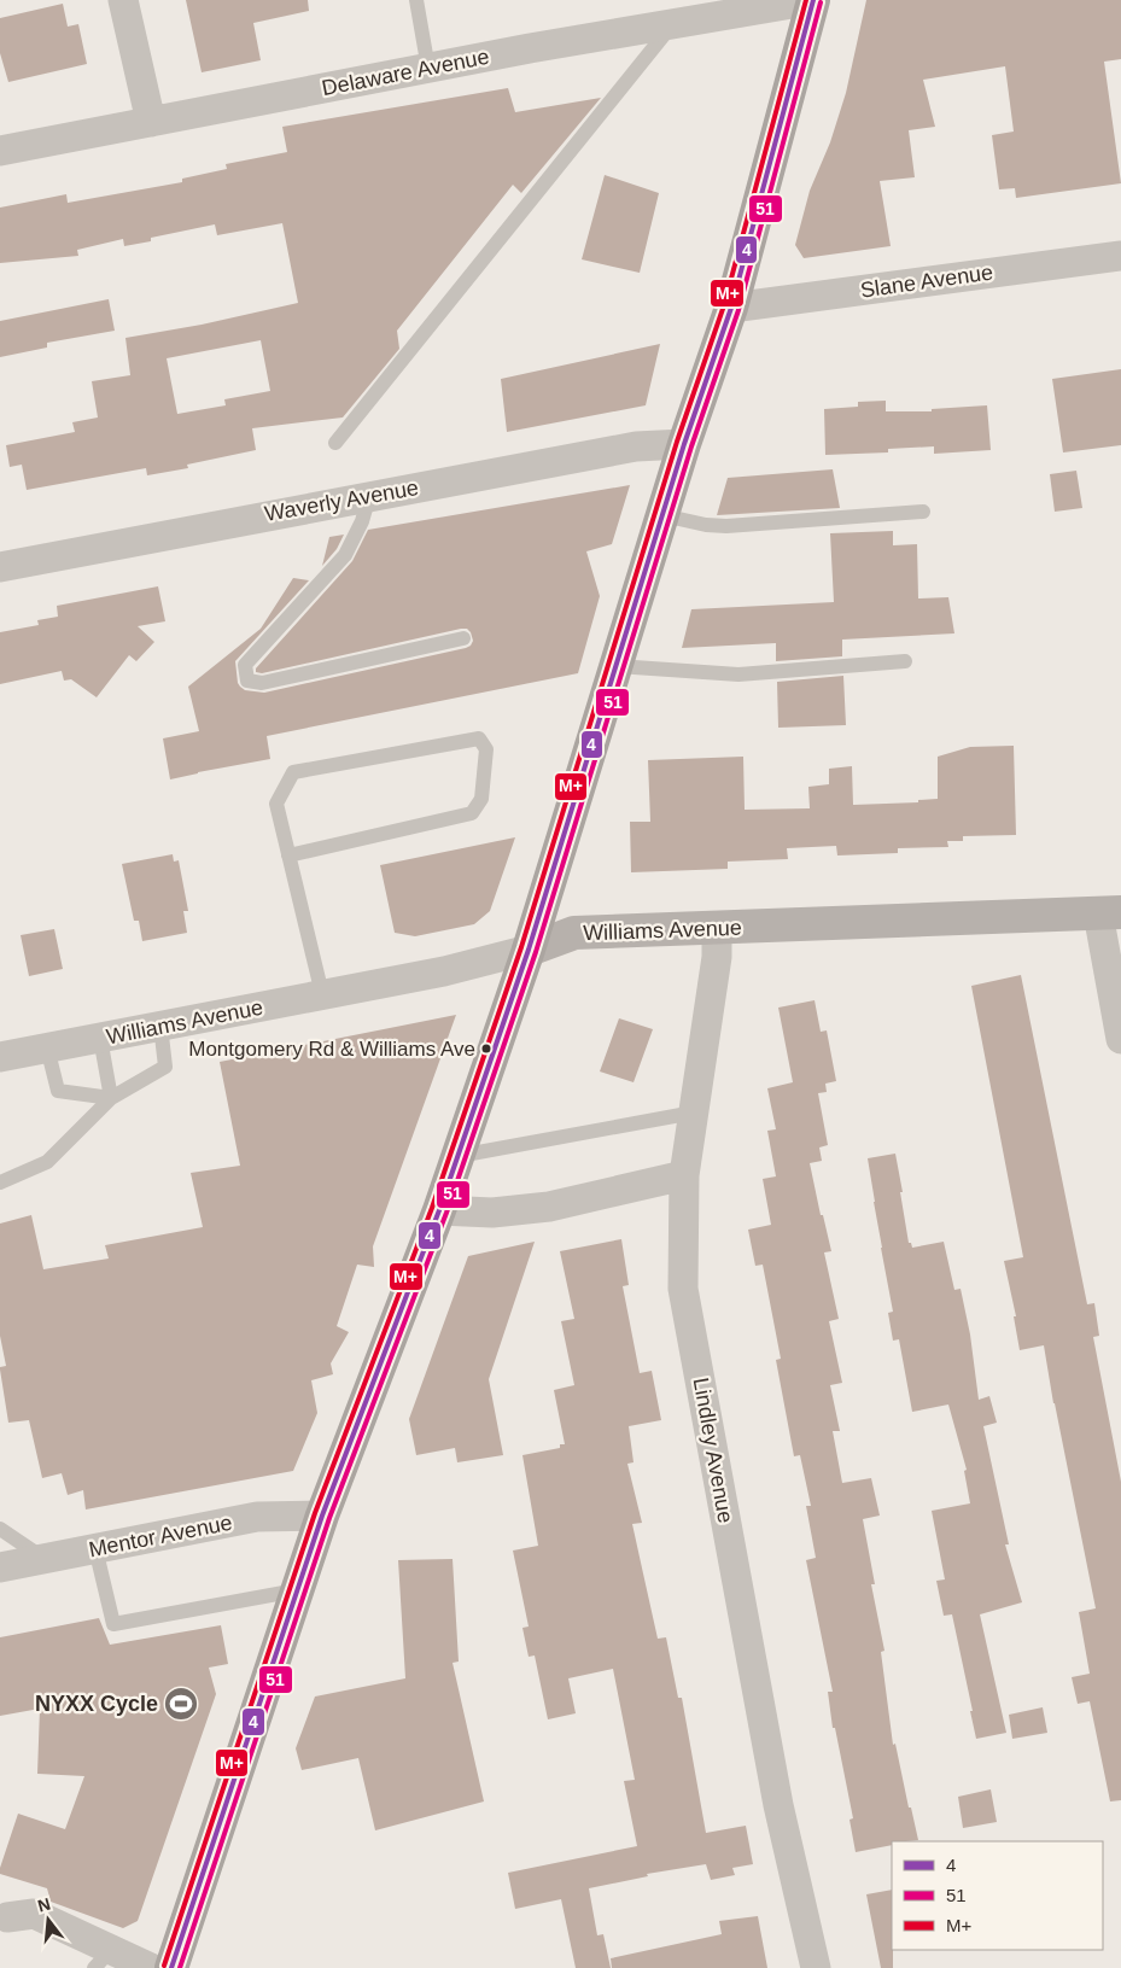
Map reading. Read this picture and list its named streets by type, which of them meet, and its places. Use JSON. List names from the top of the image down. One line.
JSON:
{"streets":{"street":["Delaware Avenue","Slane Avenue","Waverly Avenue","Williams Avenue","Lindley Avenue","Mentor Avenue"]},"crossings":[["Williams Avenue","Lindley Avenue"]],"places":{"other":["Montgomery Rd & Williams Ave"],"sports":["NYXX Cycle"]},"lines":["transit line 4","transit line M+","transit line 51"],"legend":["4","51","M+"],"north":"top"}
